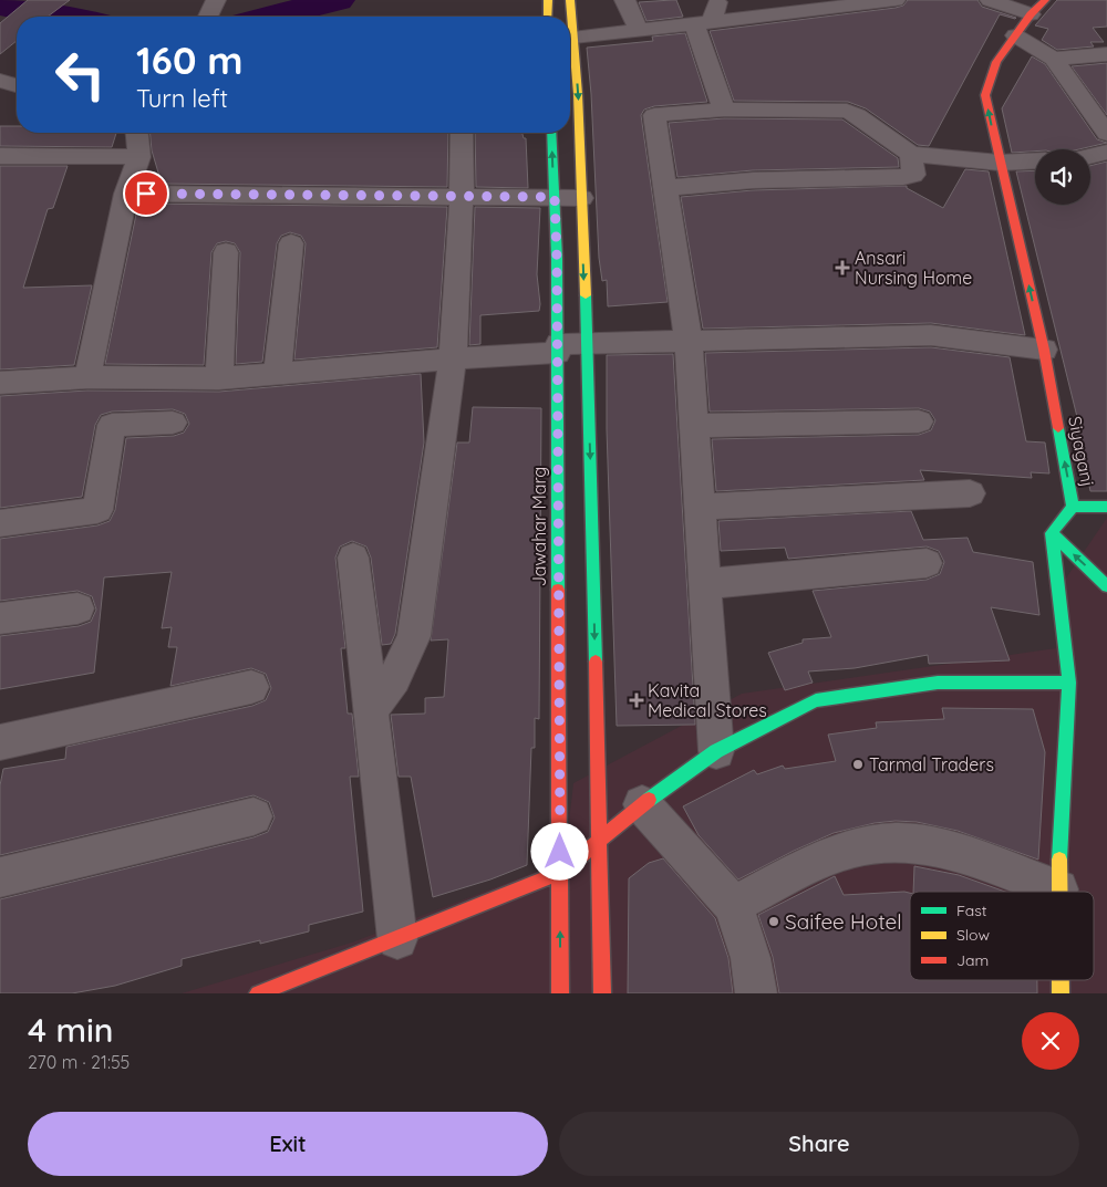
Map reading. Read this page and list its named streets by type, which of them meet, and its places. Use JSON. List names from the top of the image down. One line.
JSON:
{"streets":{"main road":["Siyaganj","Jawahar Marg"]},"one_way":["Siyaganj"],"places":{"health":["Ansari Nursing Home","Kavita Medical Stores"],"other":["Tarmal Traders","Saifee Hotel"]},"legend":["Fast","Slow","Jam"],"page":{"turn":["160 m","Turn left"],"heading":["4 min","270 m · 21:55"],"buttons":["Exit","Share"]}}
